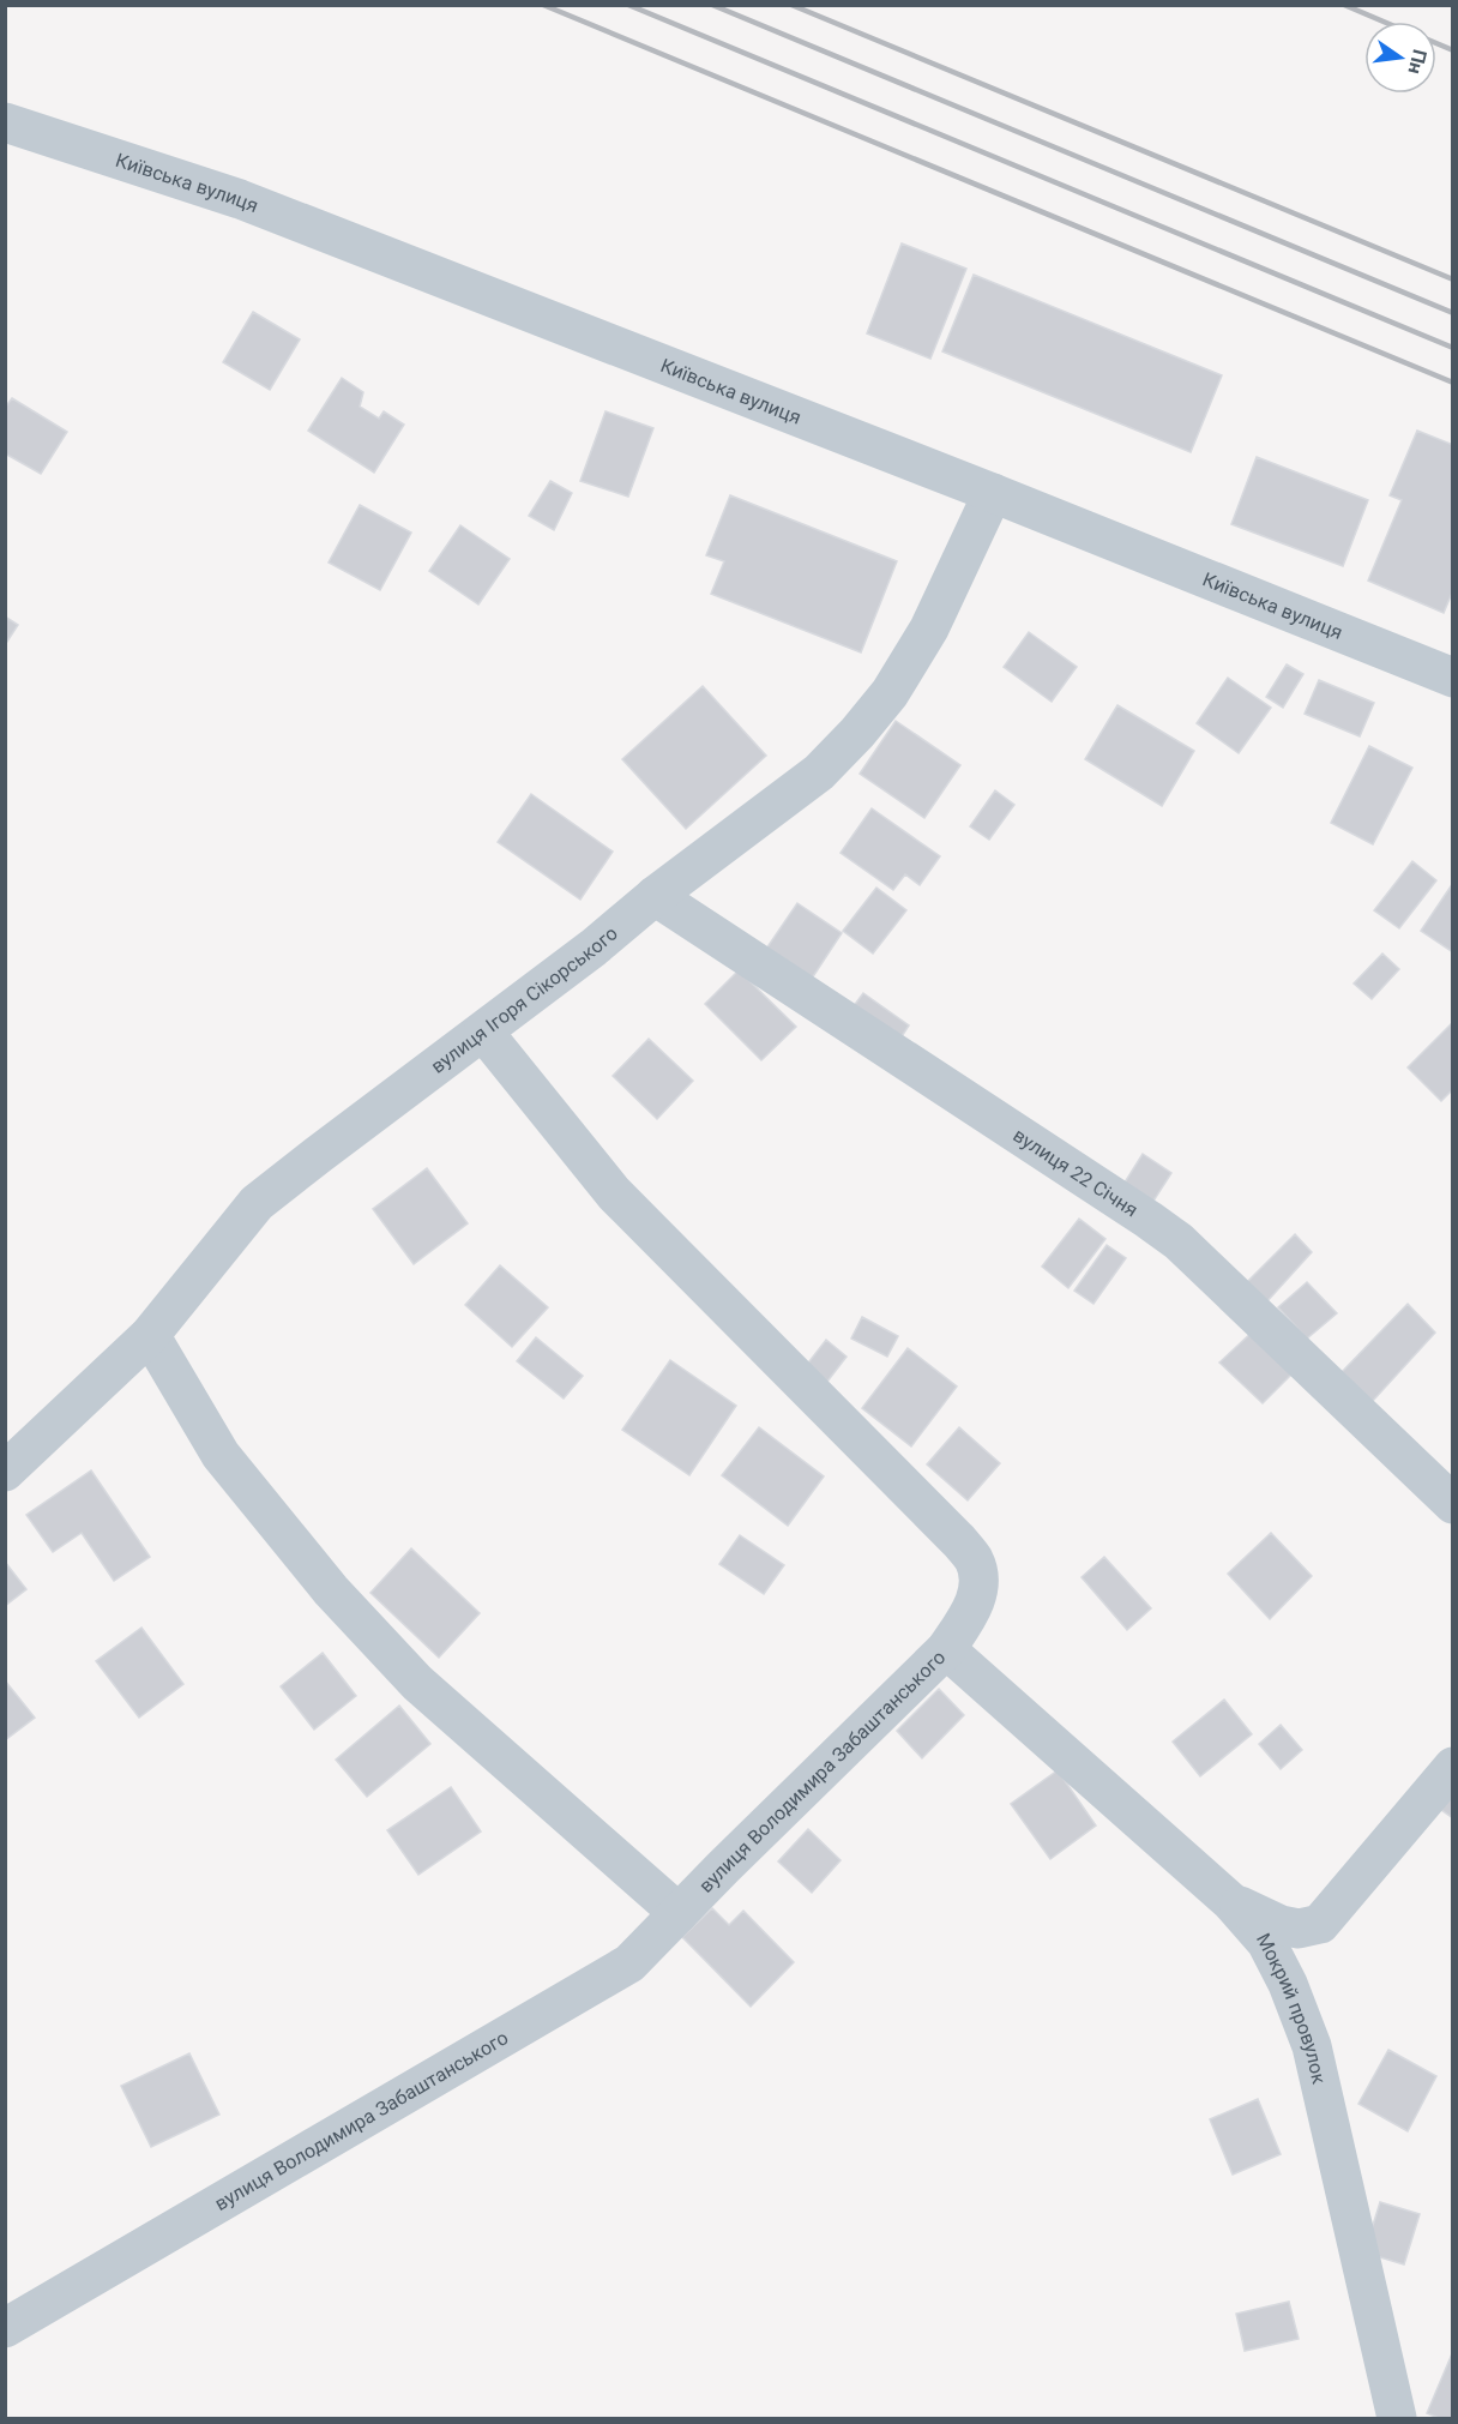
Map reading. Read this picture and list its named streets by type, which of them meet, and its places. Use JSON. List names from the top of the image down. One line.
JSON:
{"streets":{"street":["Київська вулиця","вулиця Ігоря Сікорського","вулиця 22 Січня","вулиця Володимира Забаштанського","Мокрий провулок"]},"crossings":[["Київська вулиця","вулиця Ігоря Сікорського"],["вулиця Ігоря Сікорського","вулиця 22 Січня"],["вулиця Ігоря Сікорського","вулиця Володимира Забаштанського"]],"north":"right"}
